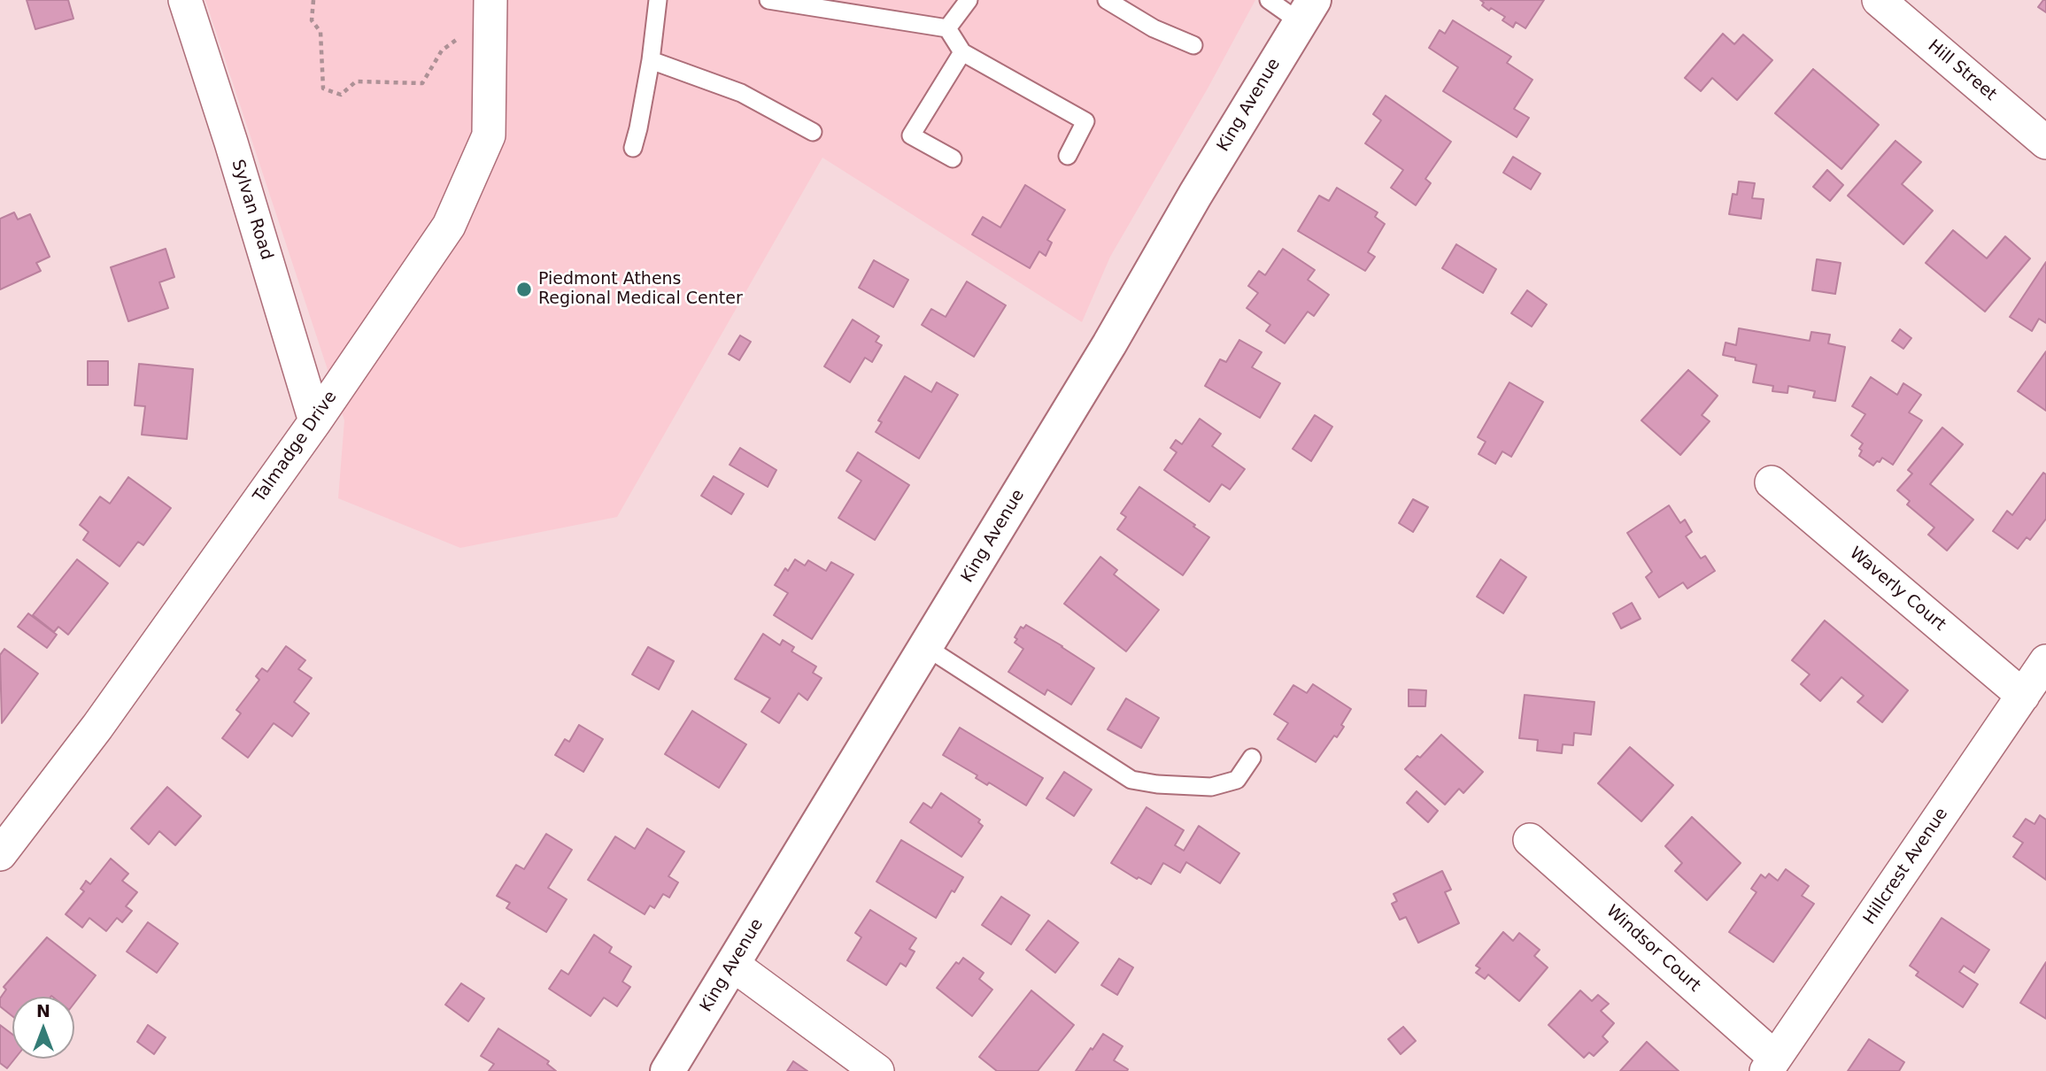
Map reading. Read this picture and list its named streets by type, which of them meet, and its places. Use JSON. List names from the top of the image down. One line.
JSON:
{"streets":{"street":["Hill Street","King Avenue","Sylvan Road","Talmadge Drive","Waverly Court","Hillcrest Avenue","Windsor Court"]},"crossings":[["Sylvan Road","Talmadge Drive"],["Waverly Court","Hillcrest Avenue"],["Hillcrest Avenue","Windsor Court"]],"places":["Piedmont Athens Regional Medical Center"],"north":"top"}
